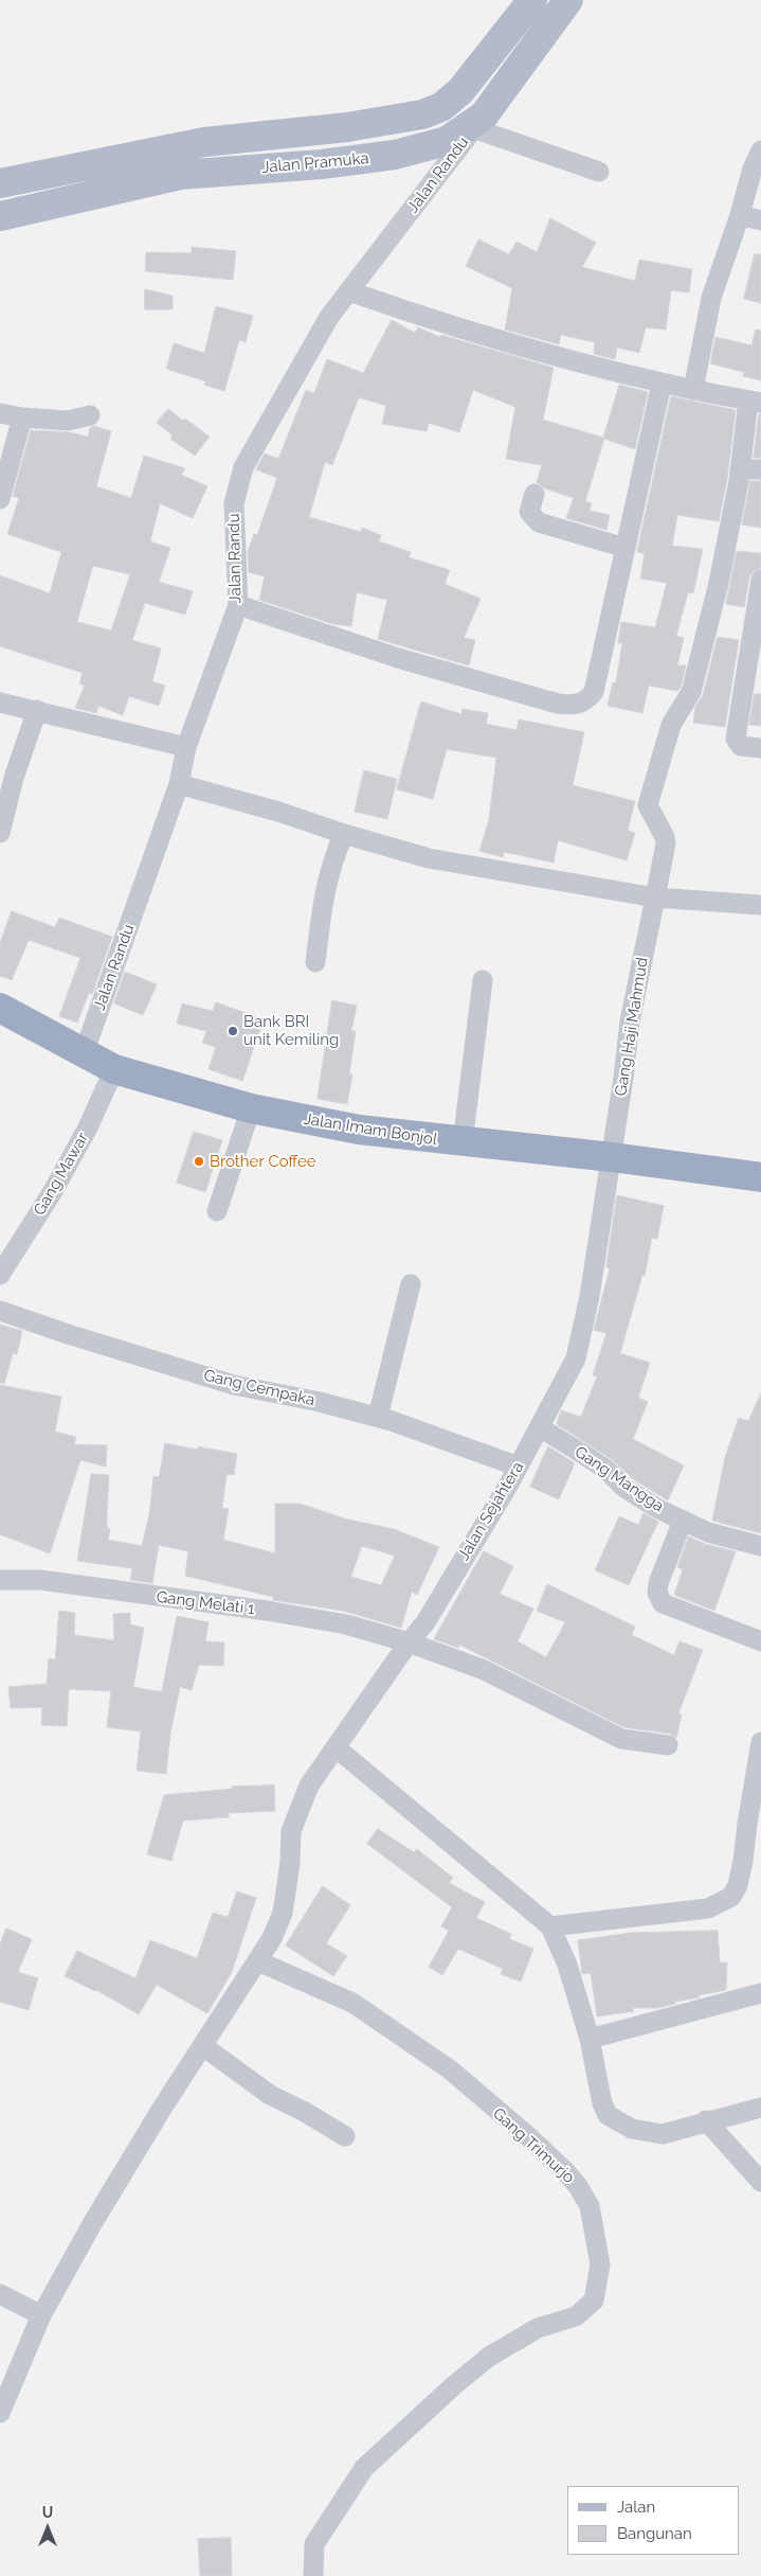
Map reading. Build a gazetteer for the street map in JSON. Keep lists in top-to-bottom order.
{
  "streets": {
    "highway": ["Jalan Imam Bonjol"],
    "main road": ["Jalan Pramuka"],
    "street": [
      "Jalan Randu",
      "Gang Haji Mahmud",
      "Gang Mawar",
      "Gang Cempaka",
      "Gang Mangga",
      "Jalan Sejahtera",
      "Gang Melati 1",
      "Gang Trimurjo"
    ]
  },
  "crossings": [
    ["Jalan Pramuka", "Jalan Randu"],
    ["Jalan Randu", "Jalan Imam Bonjol"],
    ["Gang Haji Mahmud", "Jalan Imam Bonjol"],
    ["Gang Haji Mahmud", "Jalan Sejahtera"],
    ["Jalan Imam Bonjol", "Gang Mawar"],
    ["Jalan Imam Bonjol", "Jalan Sejahtera"],
    ["Gang Cempaka", "Jalan Sejahtera"],
    ["Gang Mangga", "Jalan Sejahtera"],
    ["Jalan Sejahtera", "Gang Melati 1"],
    ["Jalan Sejahtera", "Gang Trimurjo"]
  ],
  "places": ["Bank BRI unit Kemiling", "Brother Coffee"],
  "legend": ["Jalan", "Bangunan"],
  "north": "top"
}
